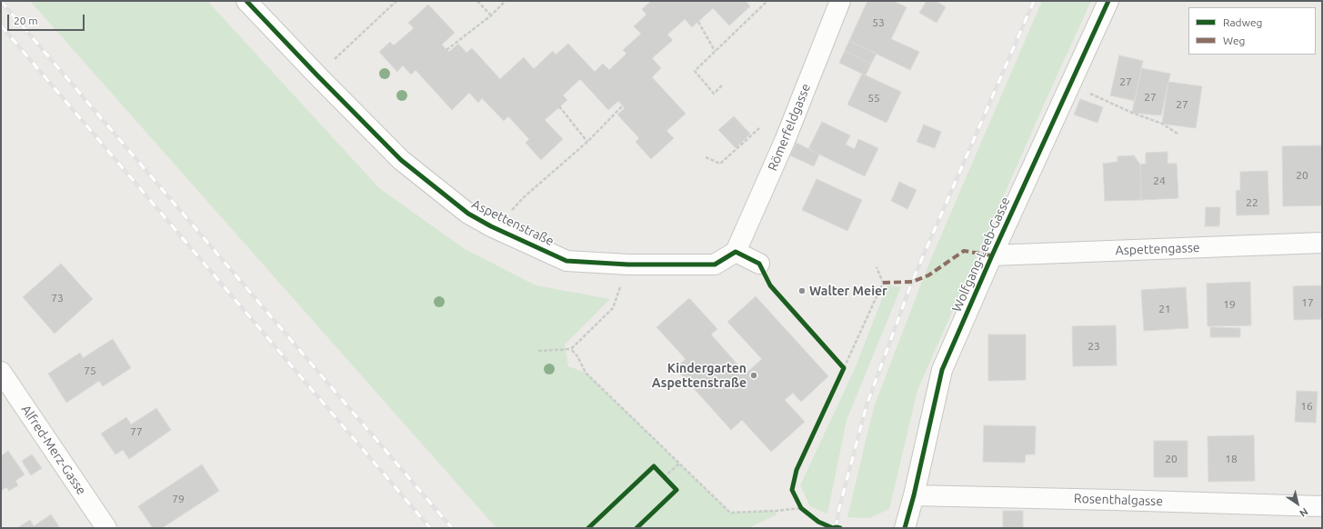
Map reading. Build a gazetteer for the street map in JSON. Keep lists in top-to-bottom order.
{
  "streets": {
    "street": [
      "Römerfeldgasse",
      "Aspettenstraße",
      "Aspettengasse",
      "Wolfgang-Leeb-Gasse",
      "Alfred-Merz-Gasse",
      "Rosenthalgasse"
    ]
  },
  "crossings": [
    ["Römerfeldgasse", "Aspettenstraße"],
    ["Aspettengasse", "Wolfgang-Leeb-Gasse"],
    ["Wolfgang-Leeb-Gasse", "Rosenthalgasse"]
  ],
  "places": ["Walter Meier", "Kindergarten Aspettenstraße"],
  "house_numbers": [
    "53",
    "27",
    "27",
    "55",
    "27",
    "20",
    "24",
    "22",
    "73",
    "17",
    "19",
    "21",
    "23",
    "75",
    "16",
    "77",
    "20",
    "18",
    "79"
  ],
  "legend": ["Radweg", "Weg"],
  "scale_bar": "20 m",
  "north": "bottom right"
}
